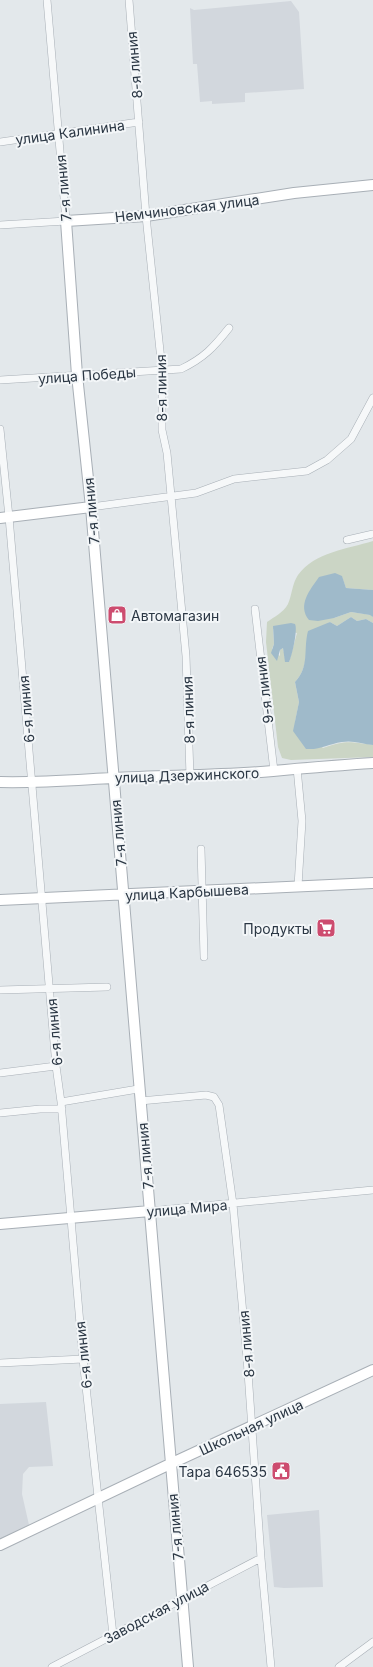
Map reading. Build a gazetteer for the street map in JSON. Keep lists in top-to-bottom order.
{
  "streets": {
    "main road": [
      "7-я линия",
      "Немчиновская улица",
      "улица Дзержинского",
      "улица Карбышева",
      "улица Мира",
      "Школьная улица"
    ],
    "street": [
      "8-я линия",
      "улица Калинина",
      "улица Победы",
      "9-я линия",
      "6-я линия",
      "Заводская улица"
    ]
  },
  "crossings": [
    ["8-я линия", "улица Калинина"],
    ["8-я линия", "7-я линия"],
    ["8-я линия", "Немчиновская улица"],
    ["8-я линия", "улица Победы"],
    ["8-я линия", "улица Дзержинского"],
    ["8-я линия", "улица Мира"],
    ["8-я линия", "Школьная улица"],
    ["8-я линия", "Заводская улица"],
    ["улица Калинина", "7-я линия"],
    ["7-я линия", "Немчиновская улица"],
    ["7-я линия", "улица Победы"],
    ["7-я линия", "улица Дзержинского"],
    ["7-я линия", "улица Карбышева"],
    ["7-я линия", "улица Мира"],
    ["7-я линия", "Школьная улица"],
    ["7-я линия", "Заводская улица"],
    ["9-я линия", "улица Дзержинского"],
    ["6-я линия", "улица Дзержинского"],
    ["6-я линия", "улица Карбышева"],
    ["6-я линия", "улица Мира"],
    ["6-я линия", "Школьная улица"],
    ["6-я линия", "Заводская улица"]
  ],
  "places": {
    "shop": ["Автомагазин"],
    "supermarket": ["Продукты"],
    "public building": ["Тара 646535"]
  }
}
